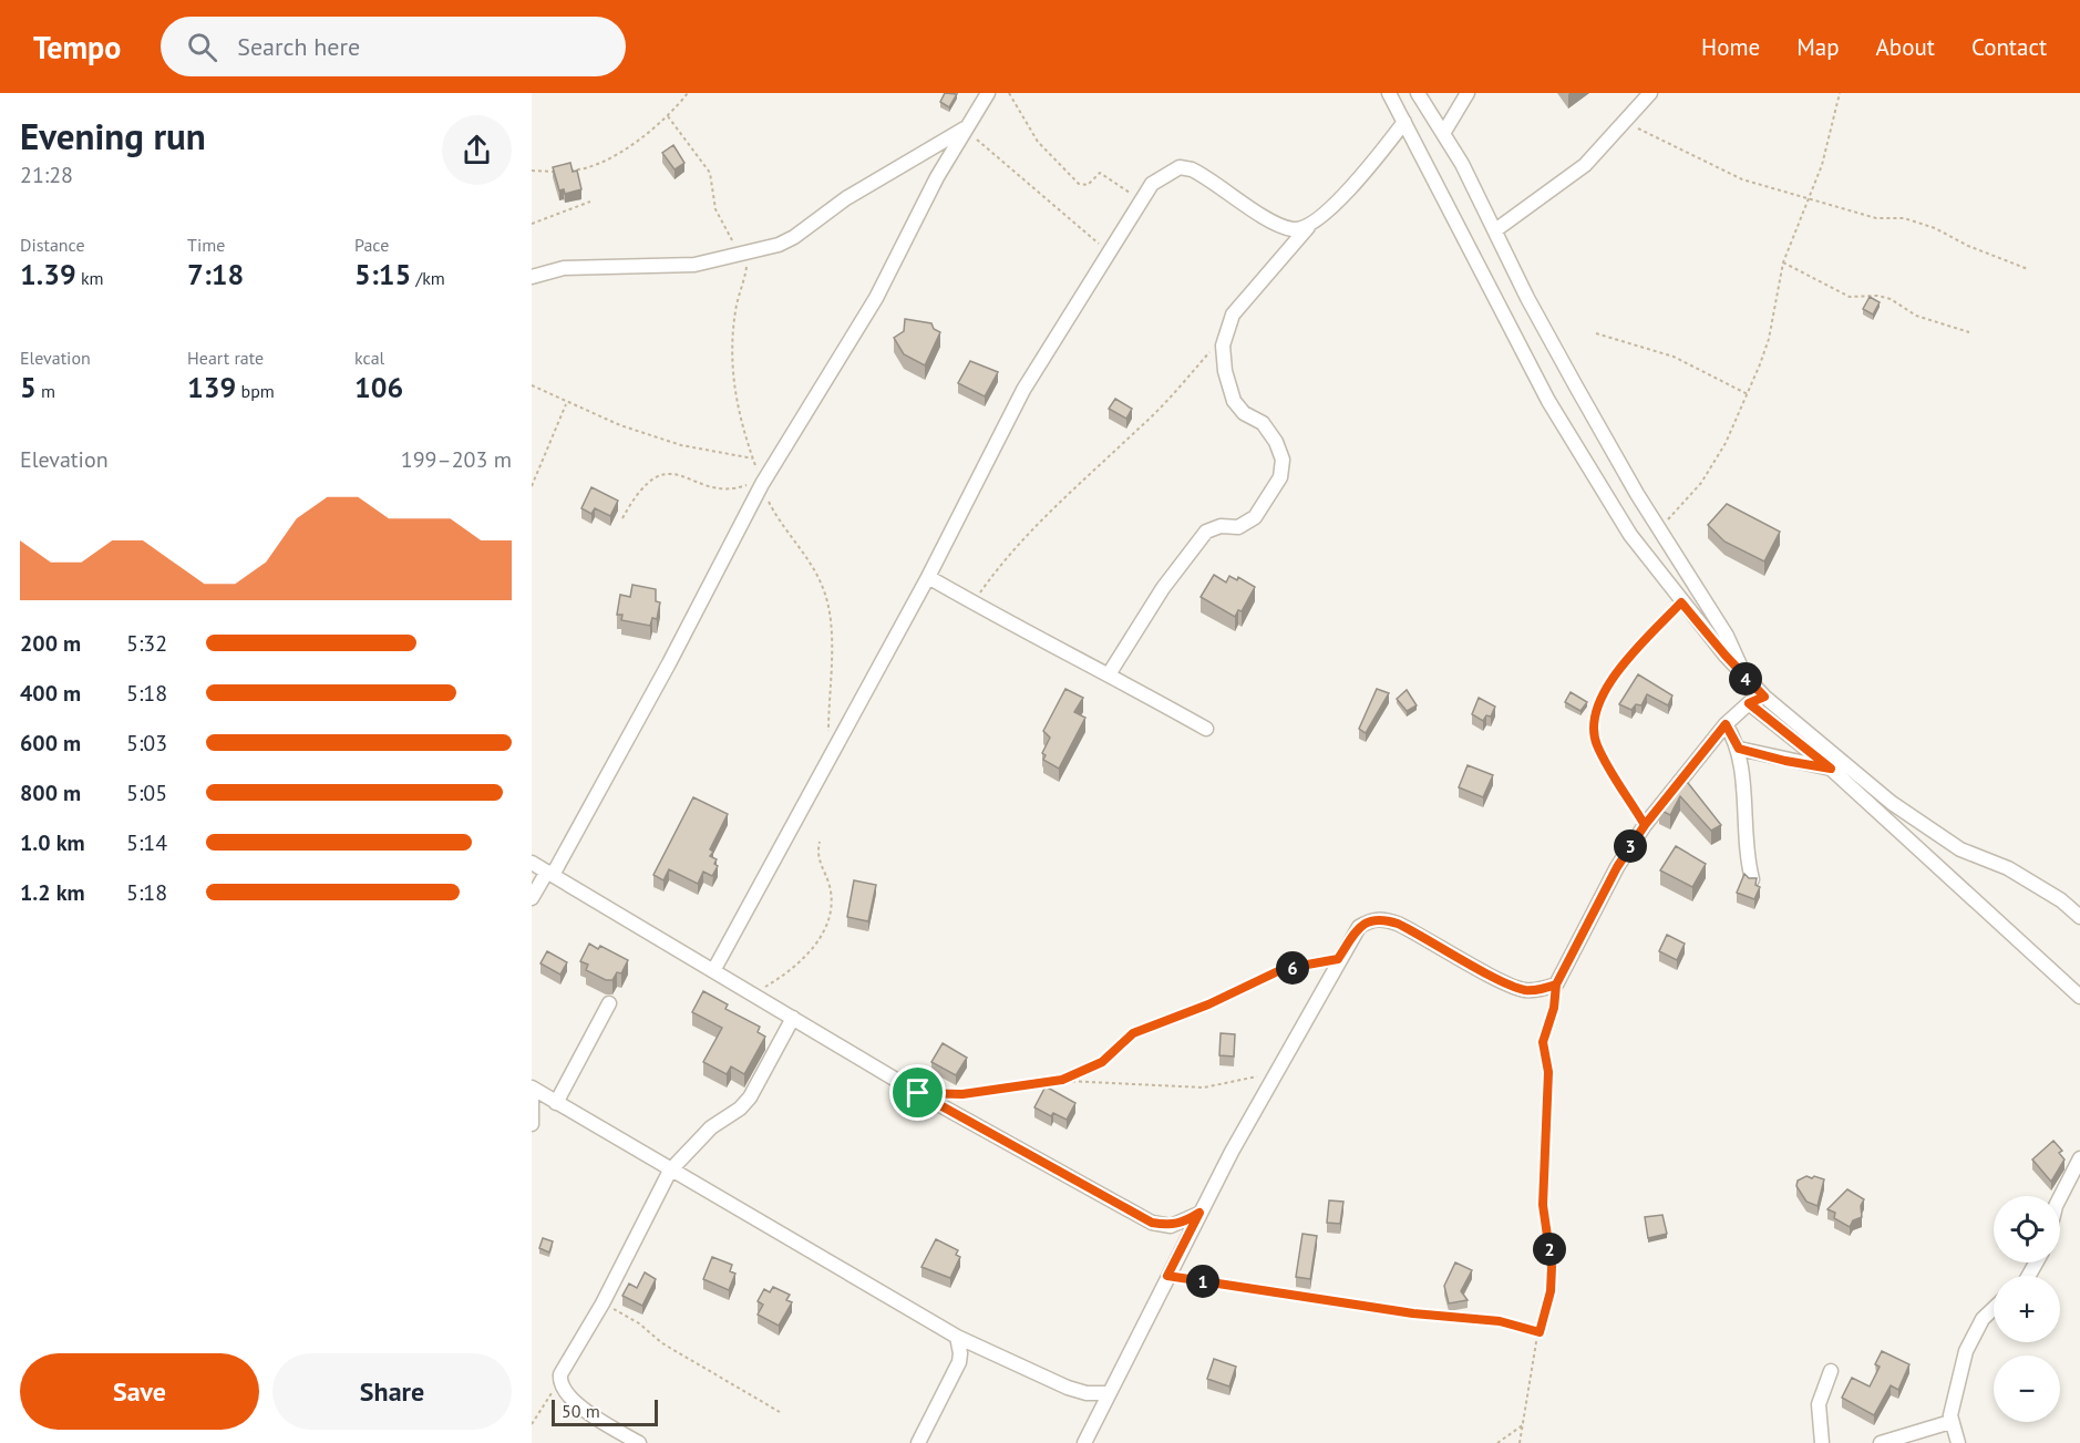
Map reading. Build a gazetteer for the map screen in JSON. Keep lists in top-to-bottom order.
{
  "scale_bar": "50 m",
  "page": {
    "header": "Tempo",
    "search": "Search here",
    "nav": [
      "Home",
      "Map",
      "About",
      "Contact"
    ],
    "heading": ["Evening run", "21:28"],
    "stats": [
      ["Distance", "1.39 km"],
      ["Time", "7:18"],
      ["Pace", "5:15 /km"],
      ["Elevation", "5 m"],
      ["Heart rate", "139 bpm"],
      ["kcal", "106"]
    ],
    "chart": ["Elevation", "199–203 m"],
    "list": [
      {
        "name": "200 m",
        "note": "5:32"
      },
      {
        "name": "400 m",
        "note": "5:18"
      },
      {
        "name": "600 m",
        "note": "5:03"
      },
      {
        "name": "800 m",
        "note": "5:05"
      },
      {
        "name": "1.0 km",
        "note": "5:14"
      },
      {
        "name": "1.2 km",
        "note": "5:18"
      }
    ],
    "pins": [
      "4",
      "3",
      "6",
      "2",
      "1"
    ],
    "map_buttons": ["+", "−"],
    "buttons": ["Save", "Share"],
    "scale": "50 m"
  }
}
